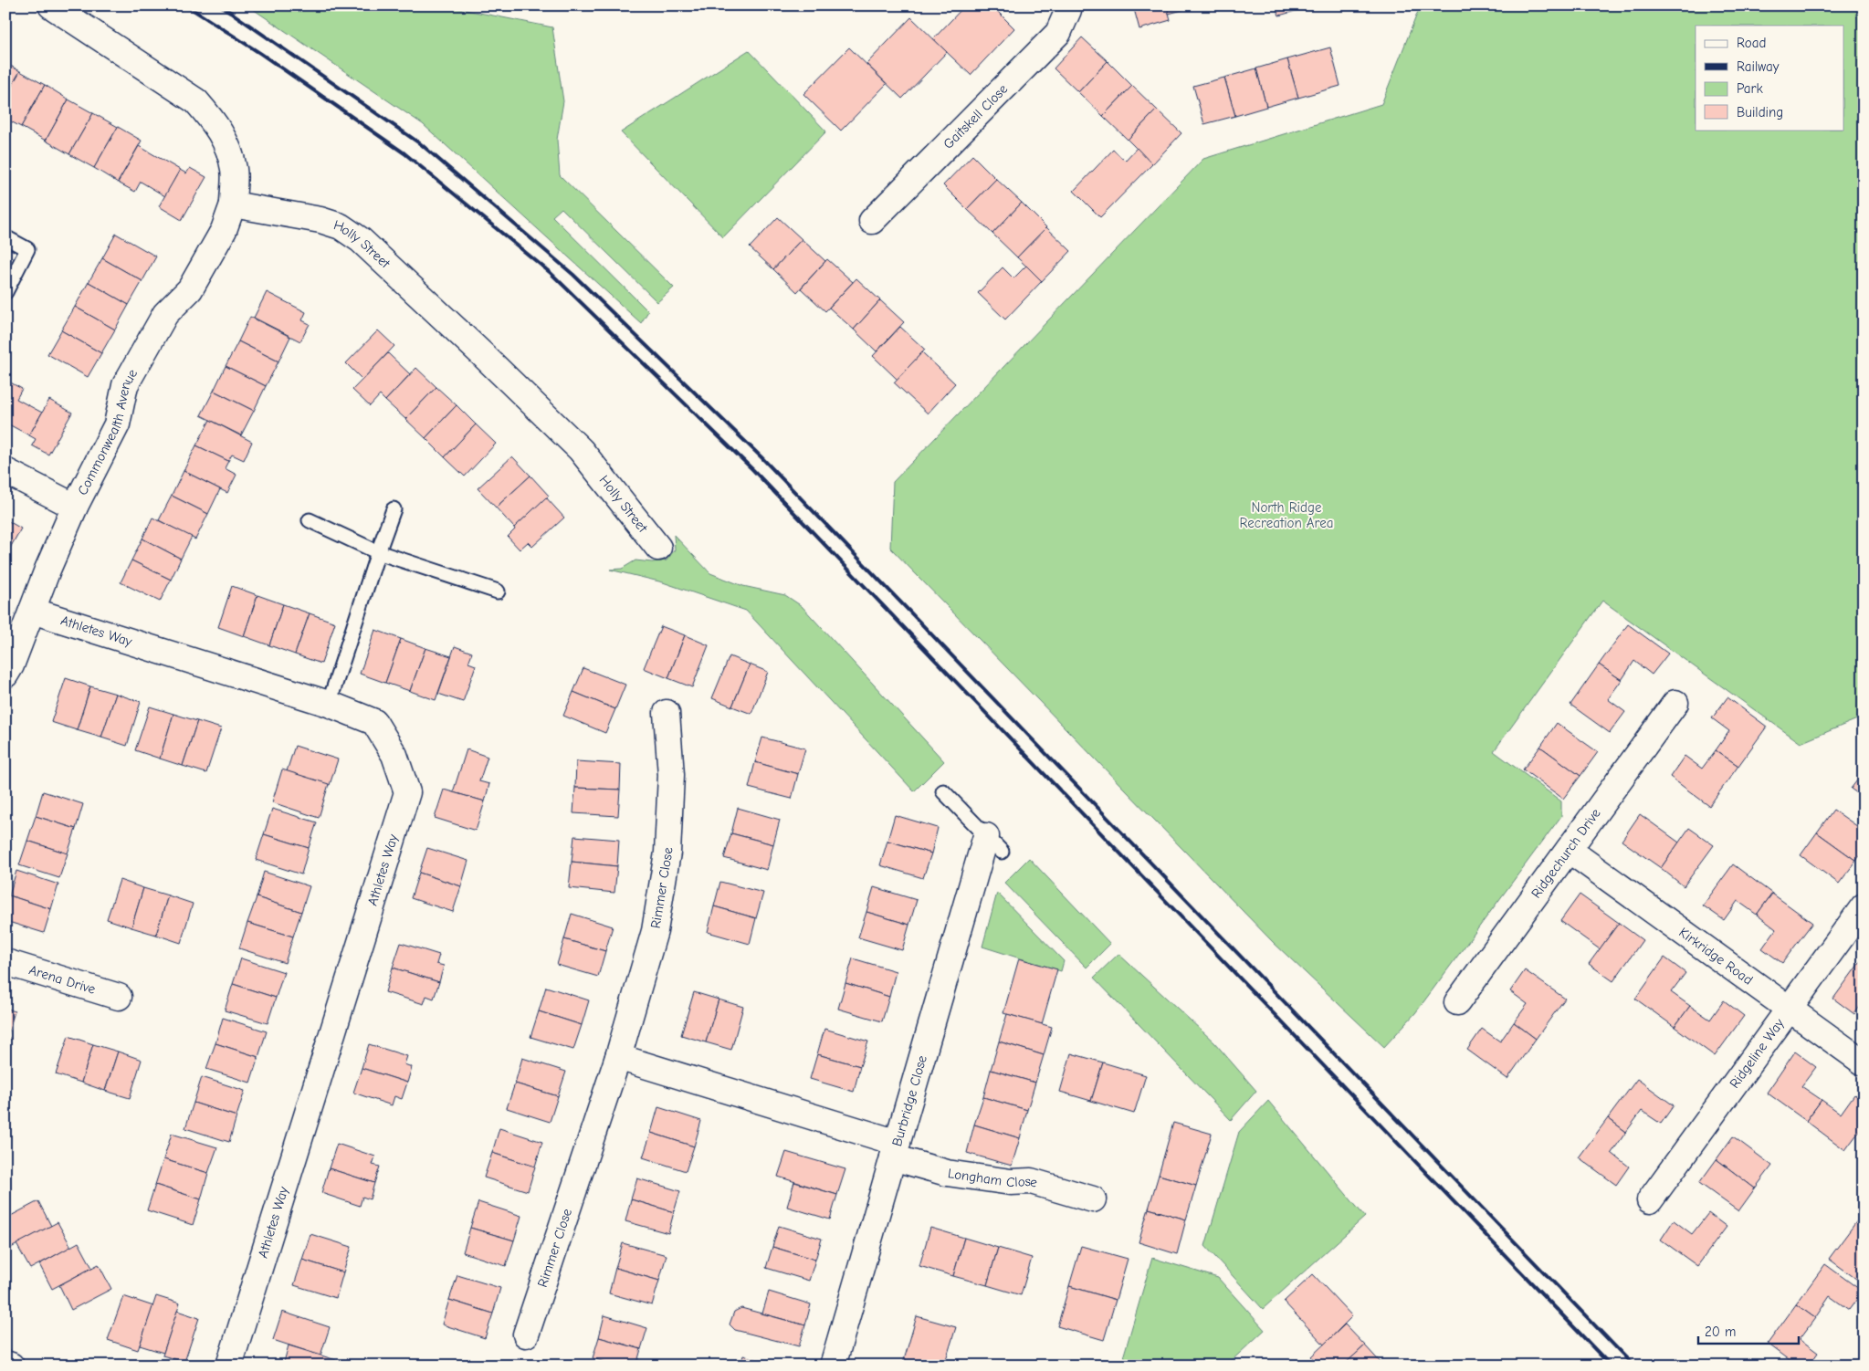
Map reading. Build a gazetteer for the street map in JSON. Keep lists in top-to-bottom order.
{
  "streets": {
    "street": [
      "Gaitskell Close",
      "Holly Street",
      "Commonwealth Avenue",
      "Athletes Way",
      "Ridgechurch Drive",
      "Rimmer Close",
      "Kirkridge Road",
      "Arena Drive",
      "Ridgeline Way",
      "Burbridge Close",
      "Longham Close"
    ]
  },
  "crossings": [
    ["Holly Street", "Commonwealth Avenue"],
    ["Commonwealth Avenue", "Athletes Way"],
    ["Ridgechurch Drive", "Kirkridge Road"],
    ["Kirkridge Road", "Ridgeline Way"],
    ["Burbridge Close", "Longham Close"]
  ],
  "parks": ["North Ridge Recreation Area"],
  "legend": [
    "Road",
    "Railway",
    "Park",
    "Building"
  ],
  "scale_bar": "20 m"
}
